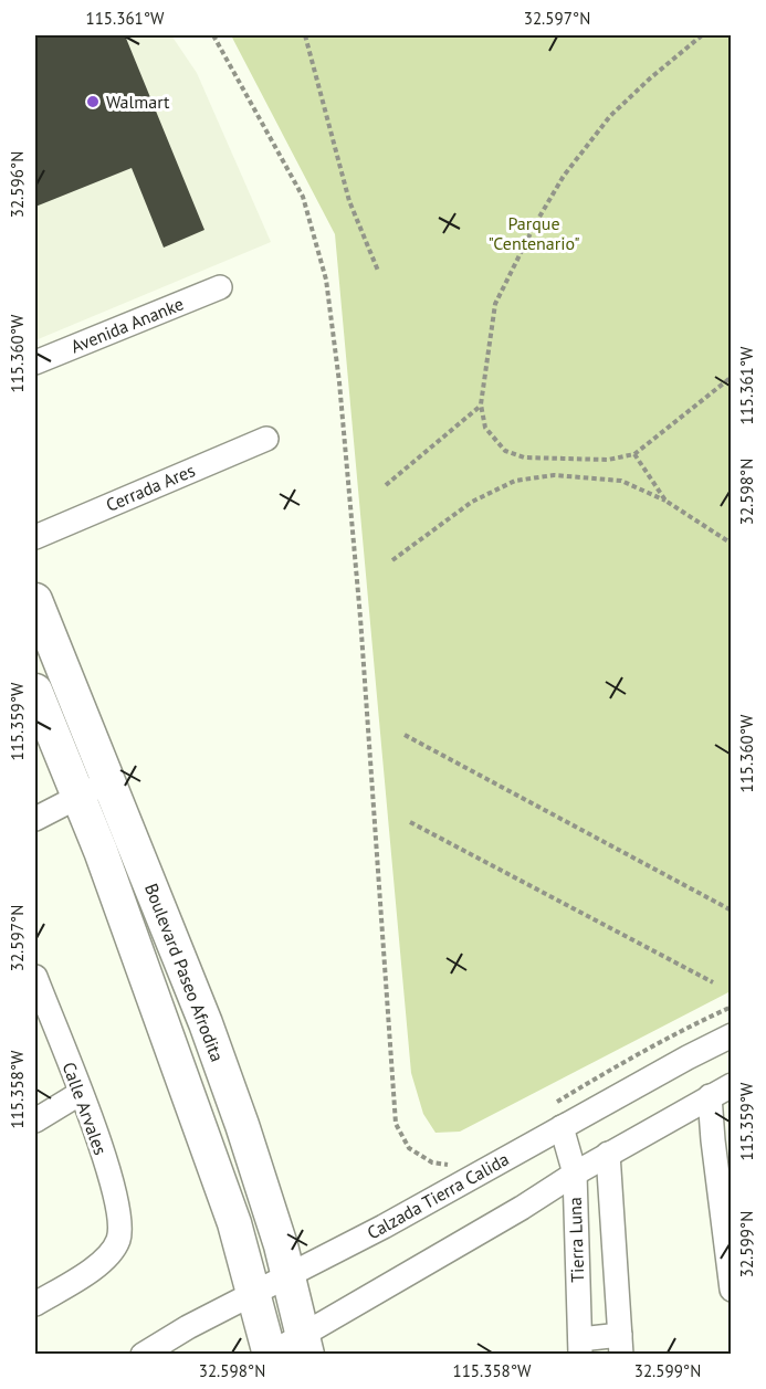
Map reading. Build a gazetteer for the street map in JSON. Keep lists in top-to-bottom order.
{
  "streets": {
    "street": [
      "Avenida Ananke",
      "Cerrada Ares",
      "Boulevard Paseo Afrodita",
      "Calle Arvales",
      "Calzada Tierra Calida",
      "Tierra Luna"
    ]
  },
  "crossings": [
    ["Boulevard Paseo Afrodita", "Calzada Tierra Calida"],
    ["Calzada Tierra Calida", "Tierra Luna"]
  ],
  "parks": ["Parque \"Centenario\""],
  "places": ["Walmart"],
  "coordinates": [
    "115.361°W",
    "32.597°N",
    "32.596°N",
    "115.360°W",
    "32.598°N",
    "115.359°W",
    "115.358°W",
    "32.599°N"
  ]
}
